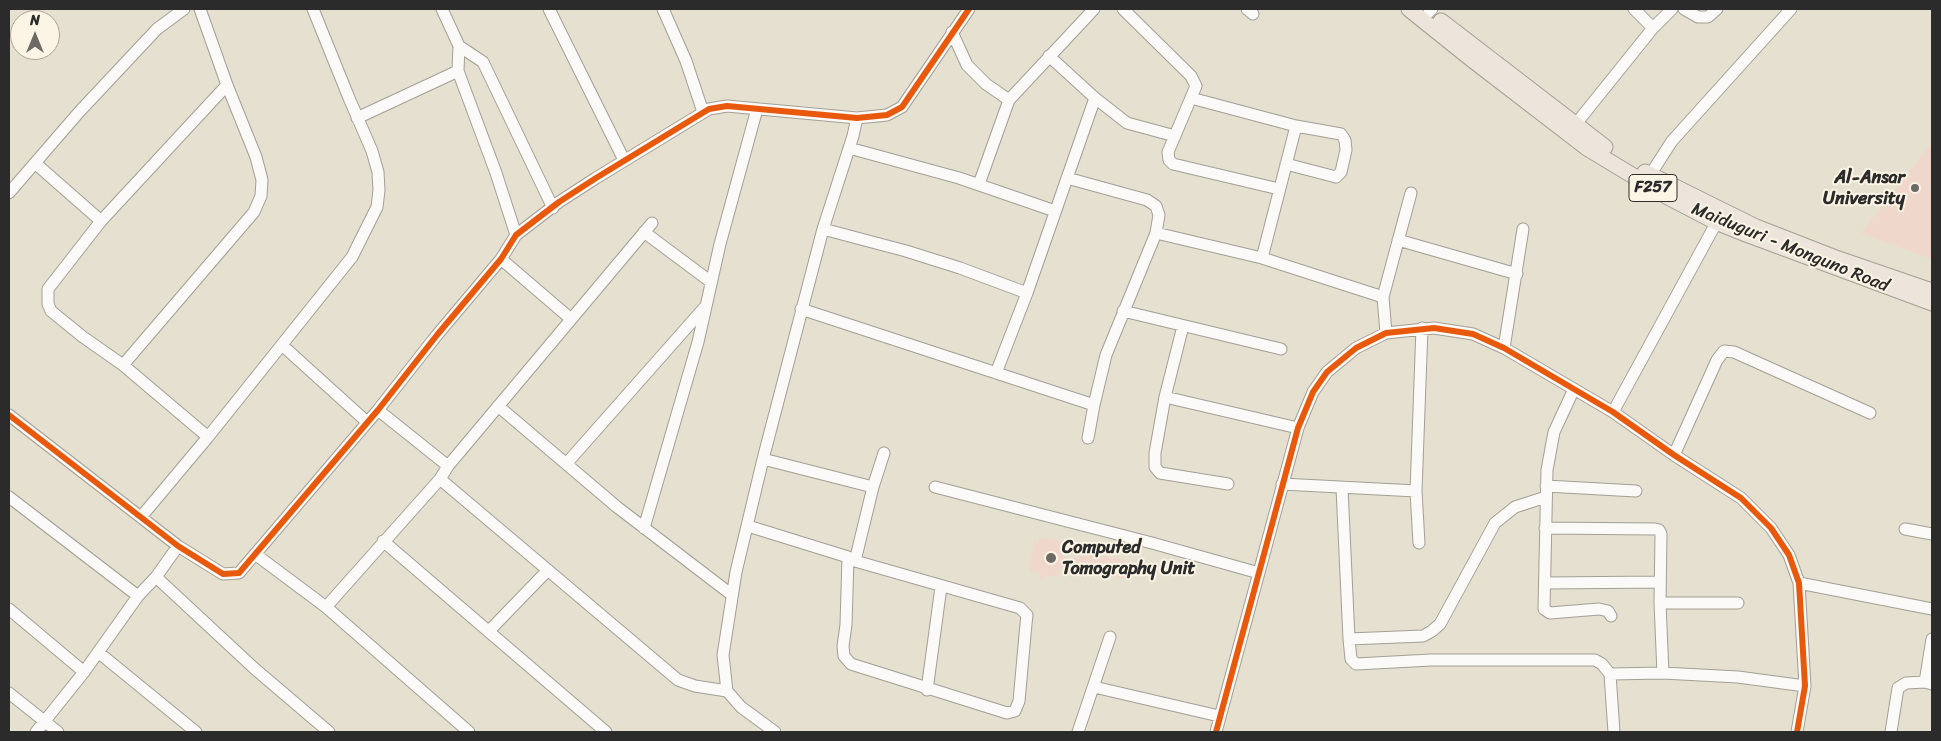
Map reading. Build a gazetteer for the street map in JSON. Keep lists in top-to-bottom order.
{
  "streets": {
    "main road": ["F257", "Maiduguri - Monguno Road"]
  },
  "places": ["Al-Ansar University", "Computed Tomography Unit"],
  "north": "top"
}
